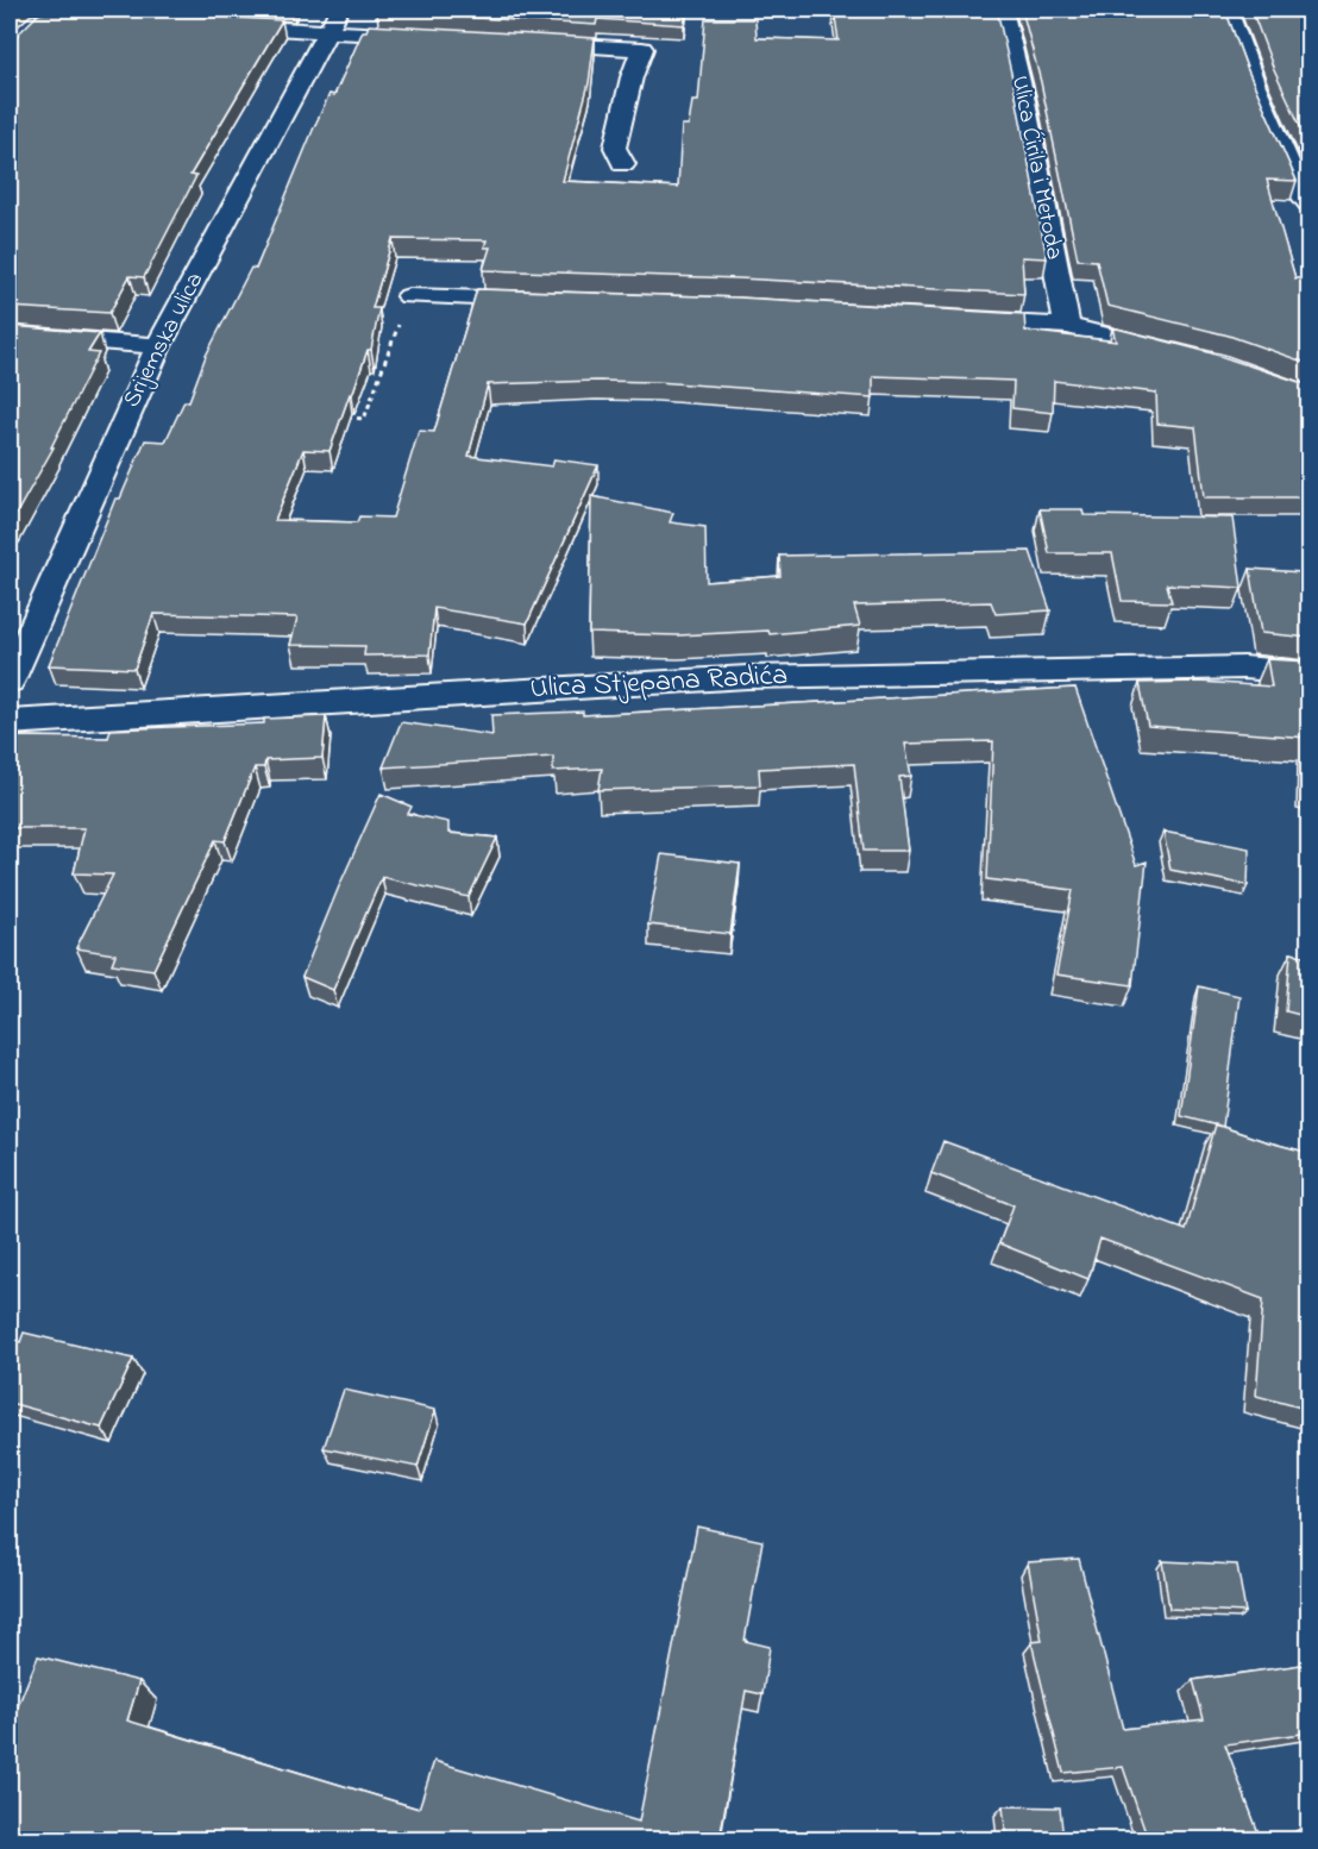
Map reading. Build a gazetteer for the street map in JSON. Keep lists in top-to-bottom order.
{
  "streets": {
    "street": ["Ulica Ćirila i Metoda", "Srijemska ulica", "Ulica Stjepana Radića"]
  }
}
